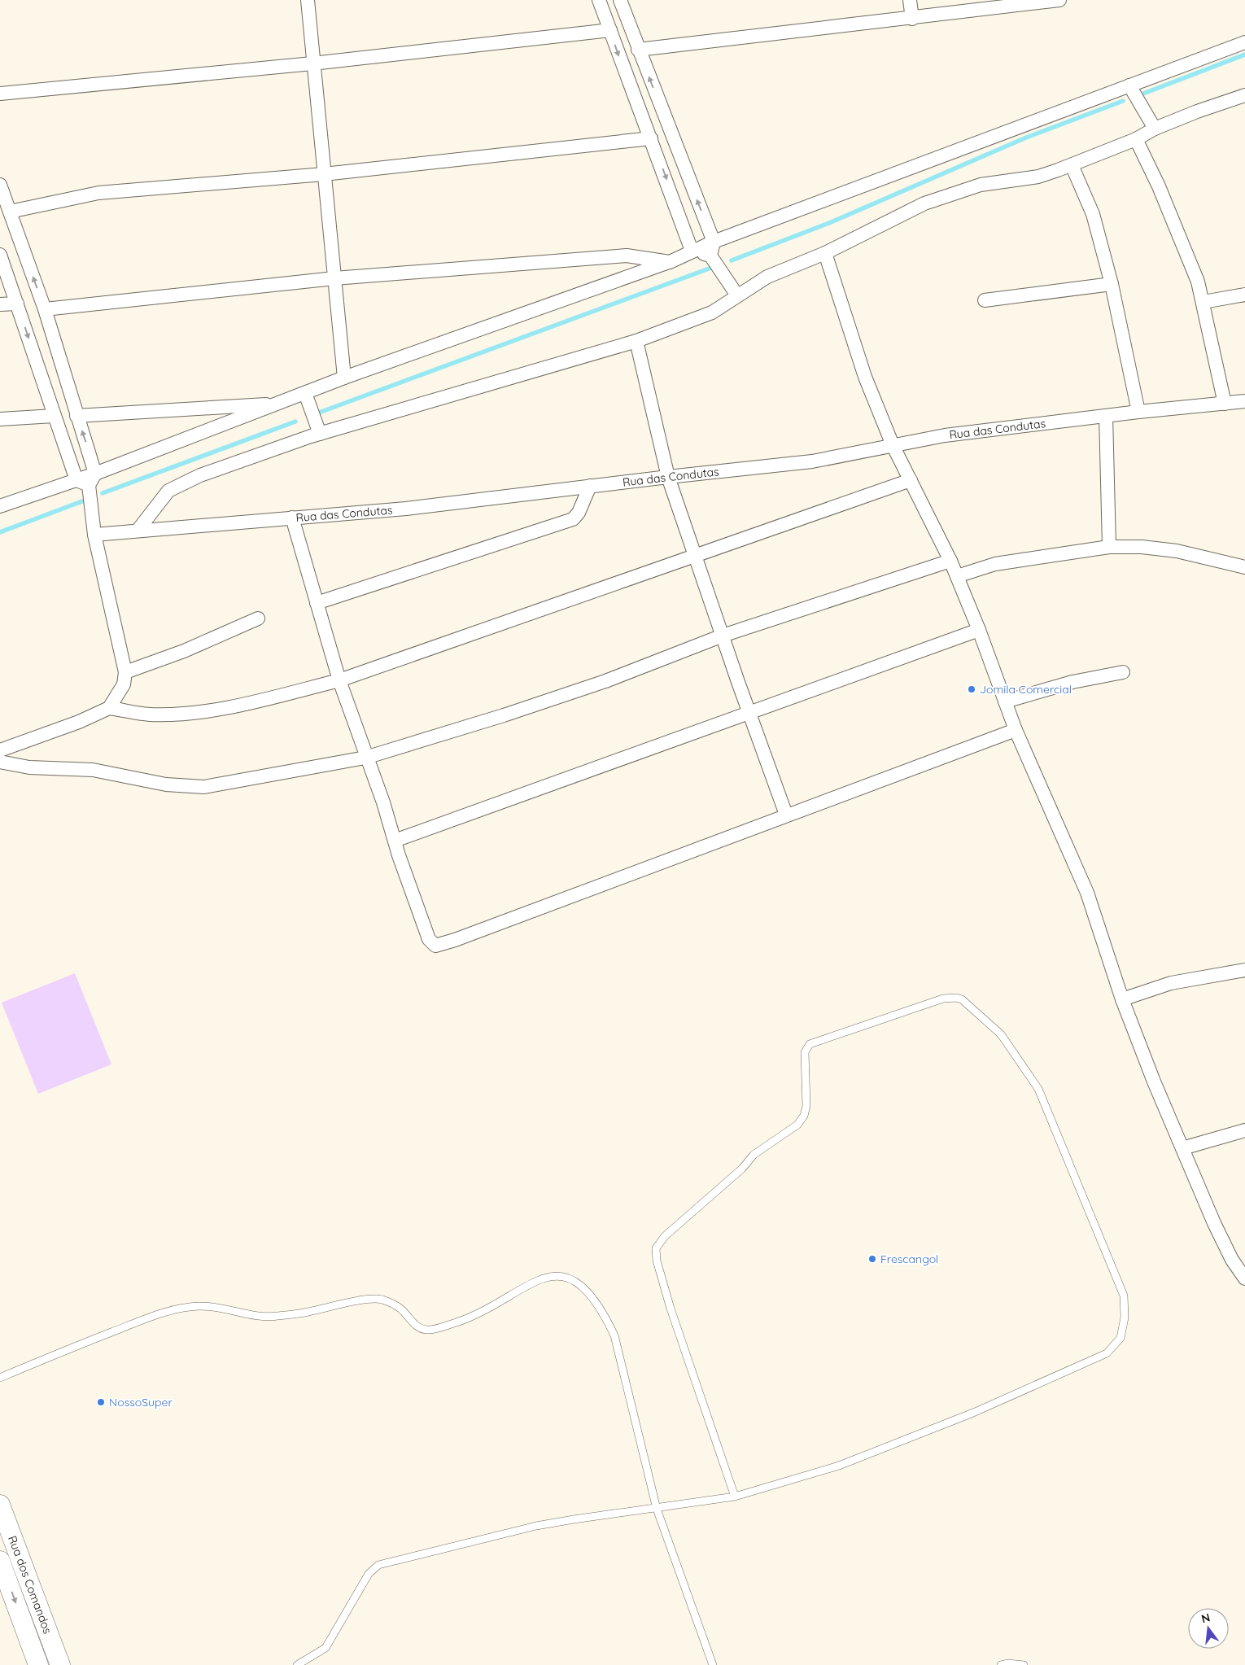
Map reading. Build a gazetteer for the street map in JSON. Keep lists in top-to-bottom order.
{
  "streets": {
    "main road": ["Rua dos Comandos"],
    "street": ["Rua das Condutas"]
  },
  "places": ["Jomila Comercial", "Frescangol", "NossoSuper"],
  "north": "top"
}
